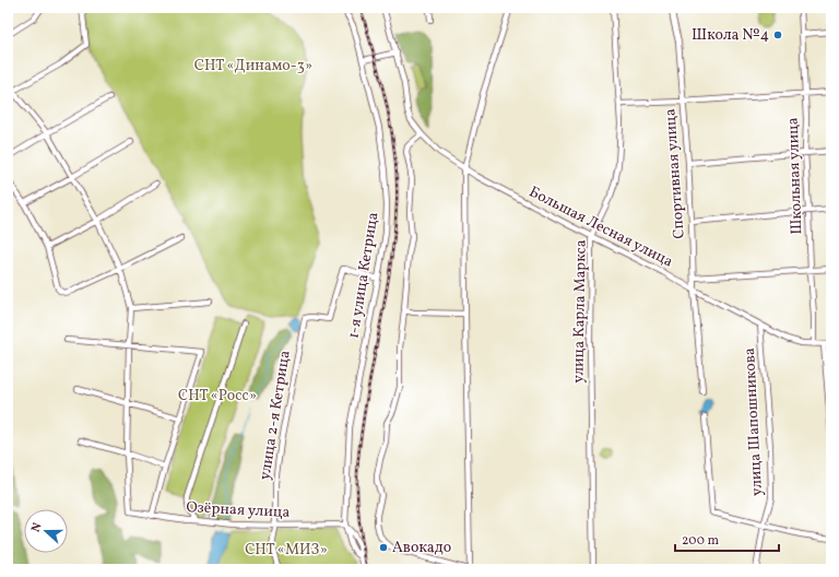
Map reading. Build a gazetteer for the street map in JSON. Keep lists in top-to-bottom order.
{
  "streets": {
    "street": [
      "Спортивная улица",
      "Школьная улица",
      "Большая Лесная улица",
      "1-я улица Кетрица",
      "улица Карла Маркса",
      "улица 2-я Кетрица",
      "улица Шапошникова",
      "Озёрная улица"
    ]
  },
  "crossings": [
    ["Спортивная улица", "Большая Лесная улица"],
    ["Школьная улица", "Большая Лесная улица"],
    ["Большая Лесная улица", "улица Карла Маркса"],
    ["Большая Лесная улица", "улица Шапошникова"],
    ["1-я улица Кетрица", "улица 2-я Кетрица"],
    ["1-я улица Кетрица", "Озёрная улица"],
    ["улица 2-я Кетрица", "Озёрная улица"]
  ],
  "parks": ["СНТ «Динамо-3»", "СНТ «Росс»", "СНТ «МИЗ»"],
  "places": ["Школа №4", "Авокадо"],
  "scale_bar": "200 m",
  "north": "left"
}
